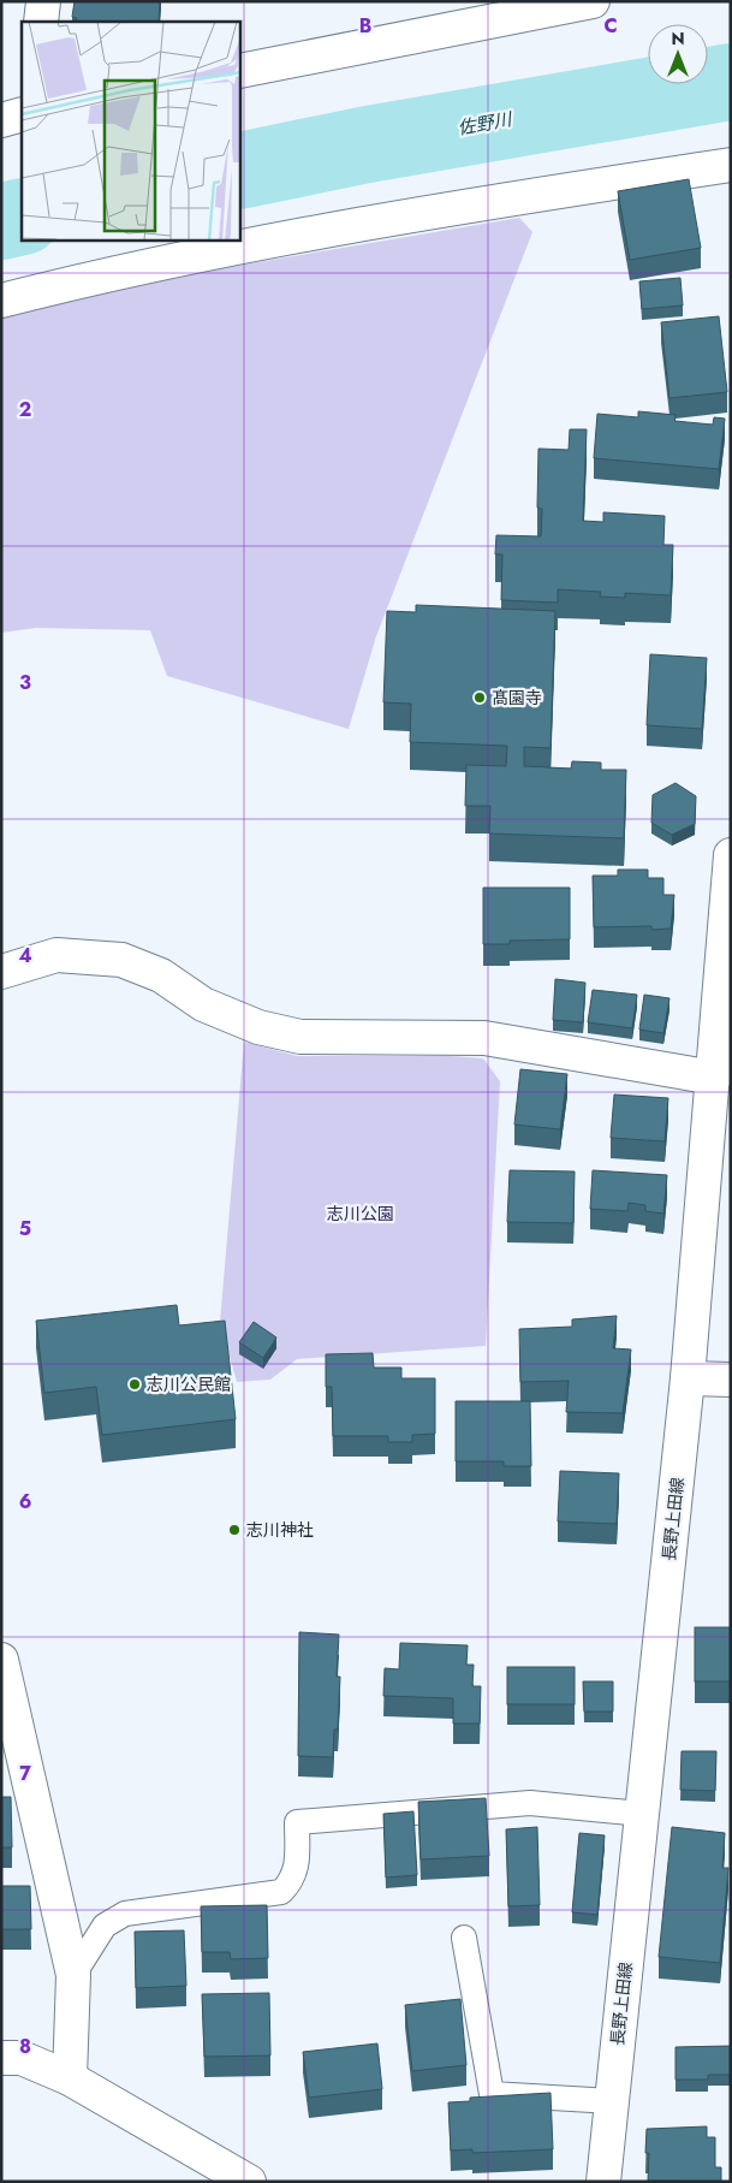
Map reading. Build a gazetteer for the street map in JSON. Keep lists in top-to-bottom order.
{
  "streets": {
    "street": ["長野上田線"]
  },
  "water": ["佐野川"],
  "parks": ["志川公園"],
  "places": ["髙園寺", "志川公民館", "志川神社"],
  "north": "top",
  "grid": {
    "columns": ["B", "C"],
    "rows": [
      "2",
      "3",
      "4",
      "5",
      "6",
      "7",
      "8"
    ]
  }
}
